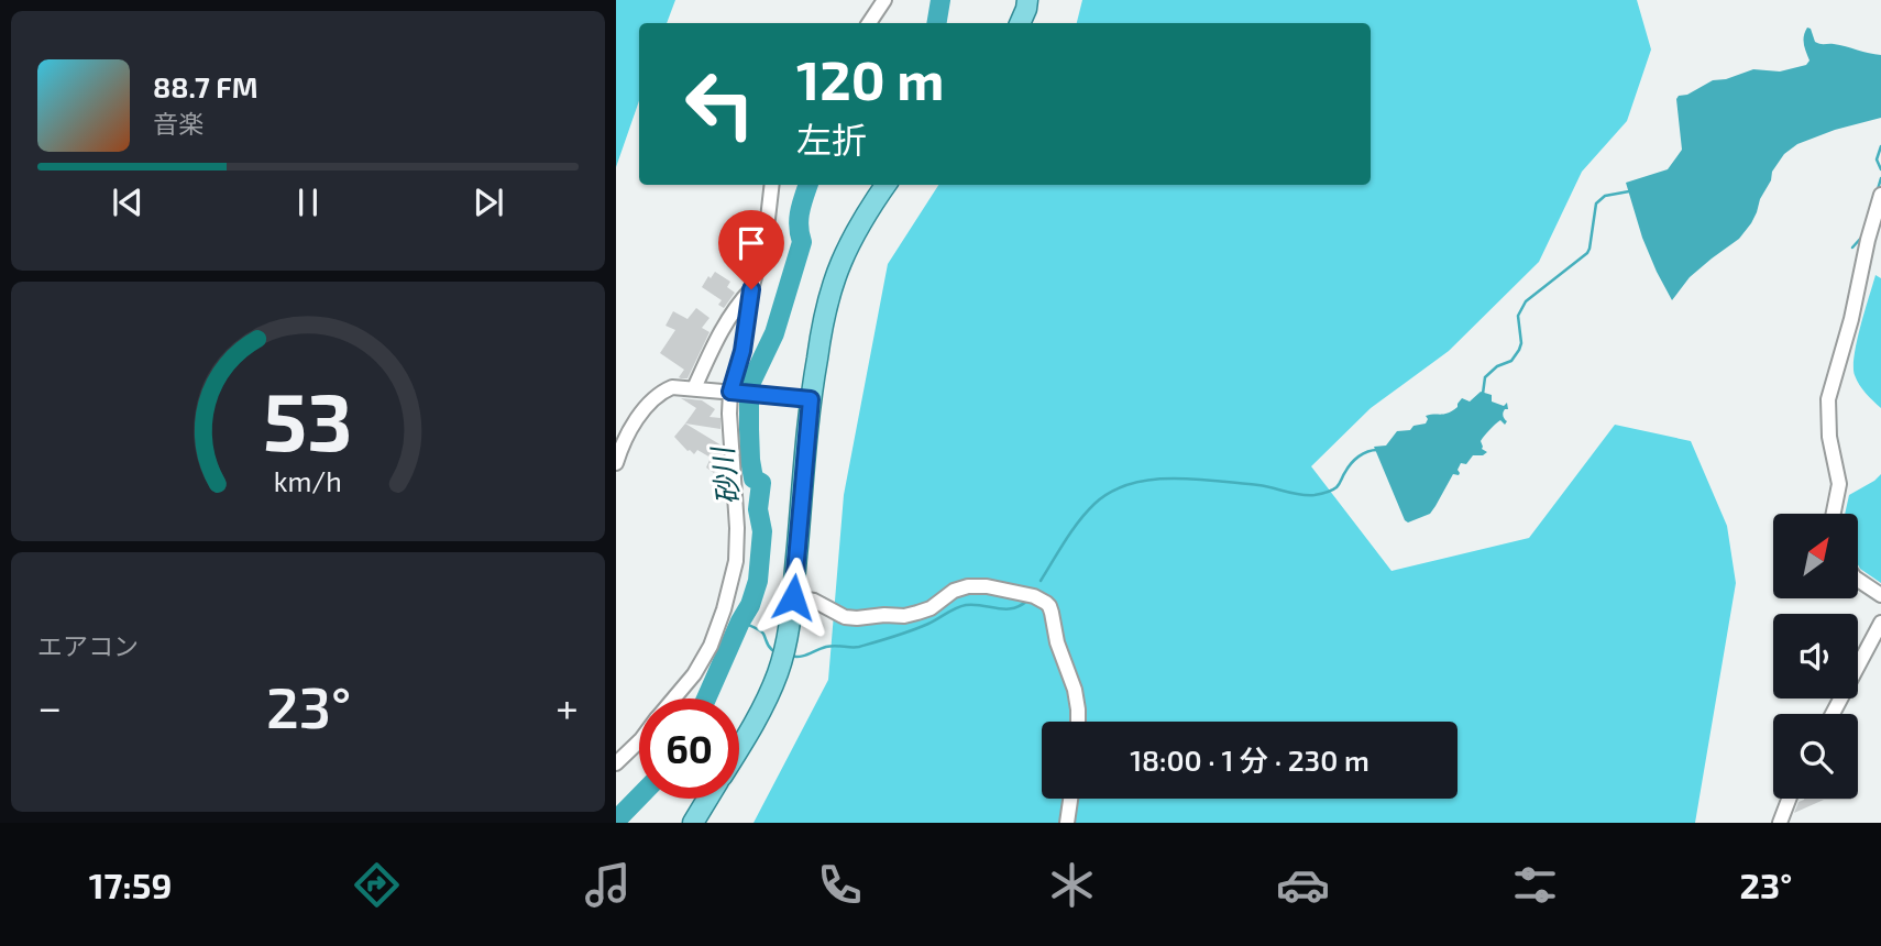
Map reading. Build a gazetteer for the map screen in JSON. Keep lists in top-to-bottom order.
{
  "water": ["砂川"],
  "north": "top right",
  "page": {
    "turn": ["120 m", "左折"],
    "song": ["88.7 FM", "音楽"],
    "tile": "エアコン",
    "heat": ["−", "23°", "+"],
    "limit": "60",
    "trip": "18:00 · 1 分 · 230 m",
    "tabs": ["17:59", "23°"],
    "gauge": ["53", "km/h"]
  }
}
